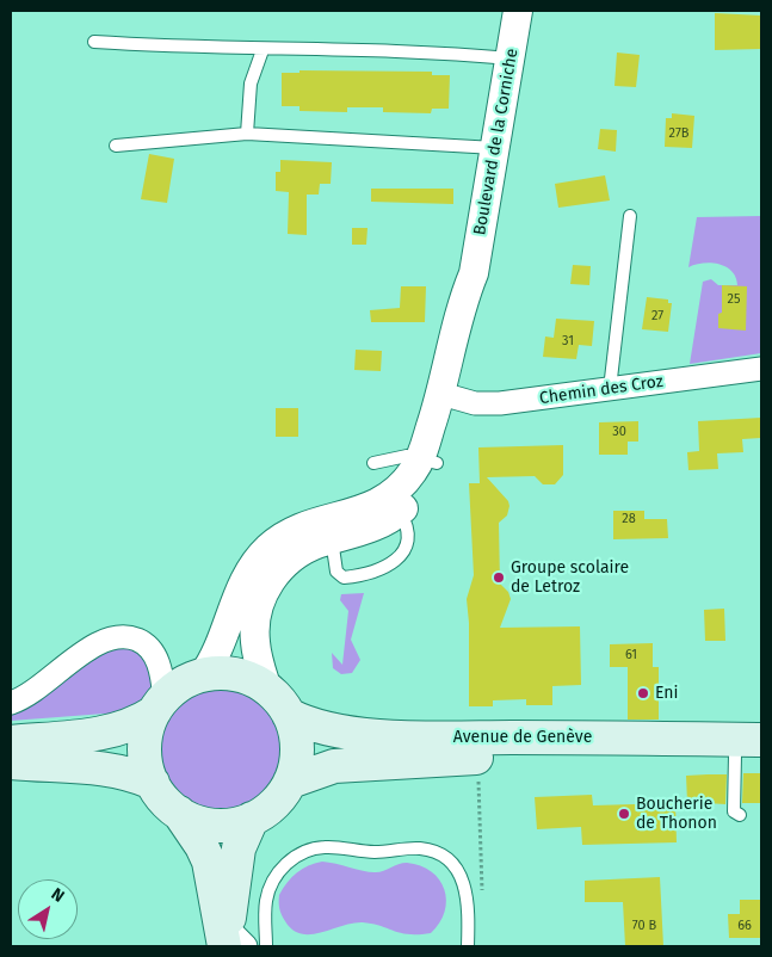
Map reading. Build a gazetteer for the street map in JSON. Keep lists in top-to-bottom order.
{
  "streets": {
    "main road": ["Avenue de Genève"],
    "street": ["Boulevard de la Corniche", "Chemin des Croz"]
  },
  "crossings": [
    ["Boulevard de la Corniche", "Chemin des Croz"],
    ["Boulevard de la Corniche", "Avenue de Genève"]
  ],
  "places": ["Groupe scolaire de Letroz", "Eni", "Boucherie de Thonon"],
  "house_numbers": [
    "27B",
    "25",
    "27",
    "31",
    "30",
    "28",
    "61",
    "70 B",
    "66"
  ],
  "north": "top right"
}
